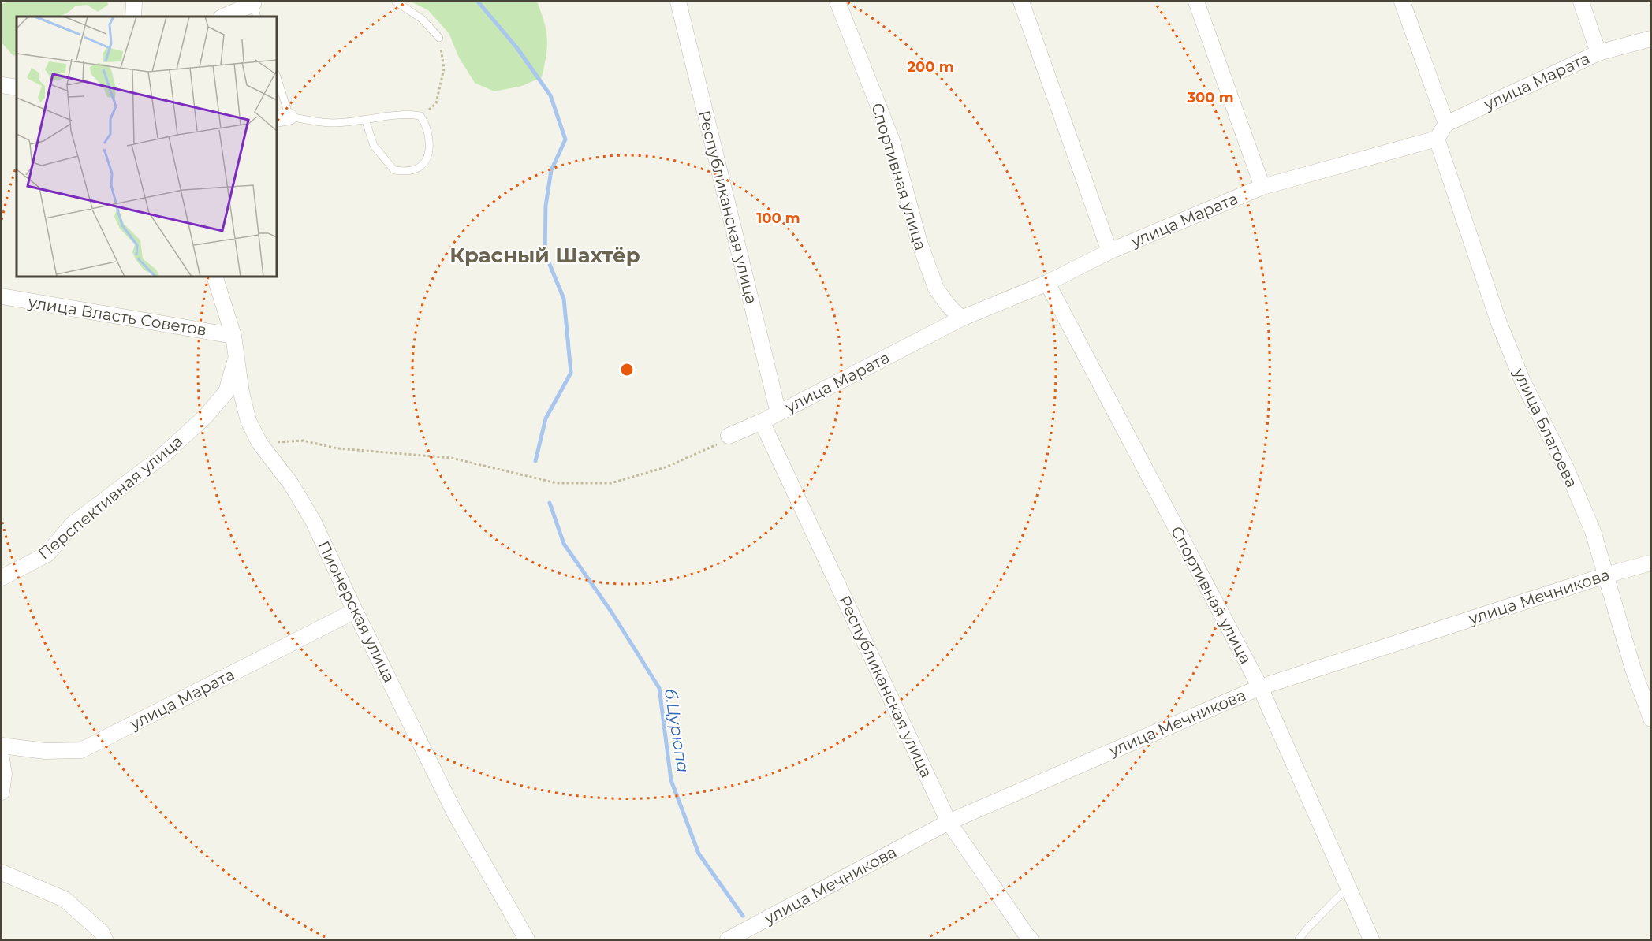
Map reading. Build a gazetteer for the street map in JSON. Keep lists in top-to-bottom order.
{
  "streets": {
    "street": [
      "улица Марата",
      "Спортивная улица",
      "Республиканская улица",
      "улица Власть Советов",
      "улица Благоева",
      "Перспективная улица",
      "улица Мечникова",
      "Пионерская улица"
    ]
  },
  "crossings": [
    ["улица Марата", "Спортивная улица"],
    ["улица Марата", "Республиканская улица"],
    ["улица Марата", "улица Благоева"],
    ["улица Марата", "Пионерская улица"],
    ["Спортивная улица", "улица Мечникова"],
    ["Республиканская улица", "улица Мечникова"],
    ["улица Власть Советов", "Пионерская улица"],
    ["улица Благоева", "улица Мечникова"],
    ["Перспективная улица", "Пионерская улица"]
  ],
  "districts": ["Красный Шахтёр"],
  "water": ["б.Цурюпа"],
  "rings": ["200 m", "300 m", "100 m"]
}
